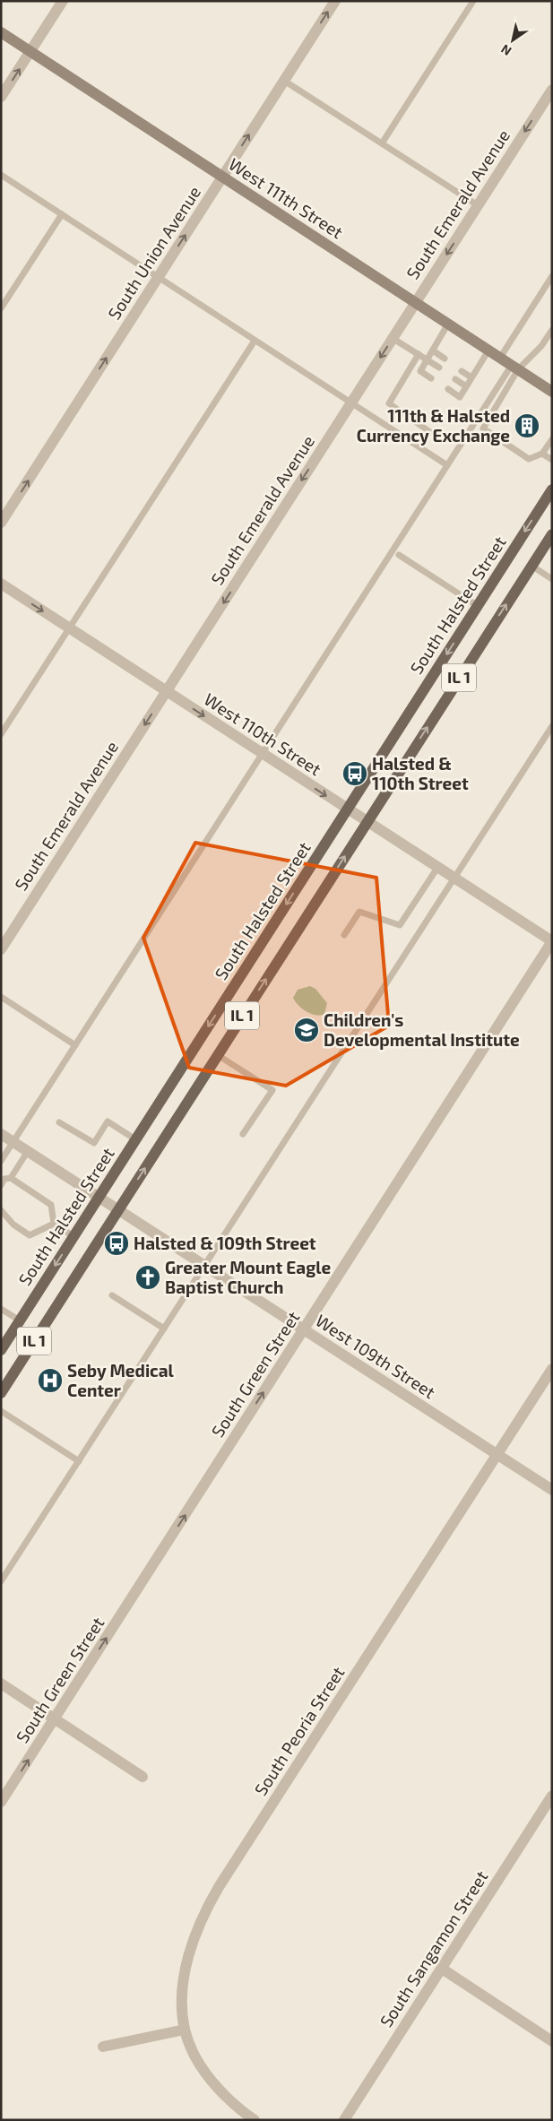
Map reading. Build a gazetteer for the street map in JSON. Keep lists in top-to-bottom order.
{
  "streets": {
    "main road": ["West 111th Street", "South Halsted Street", "IL 1"],
    "street": [
      "South Emerald Avenue",
      "South Union Avenue",
      "West 110th Street",
      "West 109th Street",
      "South Green Street",
      "South Peoria Street",
      "South Sangamon Street"
    ]
  },
  "crossings": [
    ["West 111th Street", "South Emerald Avenue"],
    ["West 111th Street", "South Union Avenue"],
    ["South Emerald Avenue", "West 110th Street"],
    ["South Halsted Street", "West 110th Street"],
    ["South Halsted Street", "West 109th Street"],
    ["IL 1", "West 110th Street"],
    ["IL 1", "West 109th Street"],
    ["West 110th Street", "South Green Street"],
    ["West 109th Street", "South Green Street"],
    ["West 109th Street", "South Peoria Street"]
  ],
  "one_way": [
    "South Emerald Avenue",
    "South Union Avenue",
    "West 110th Street",
    "South Green Street"
  ],
  "places": {
    "building": ["111th & Halsted Currency Exchange"],
    "bus stop": ["Halsted & 110th Street", "Halsted & 109th Street"],
    "school or university": ["Children's Developmental Institute"],
    "church": ["Greater Mount Eagle Baptist Church"],
    "hospital": ["Seby Medical Center"]
  },
  "north": "bottom left"
}
